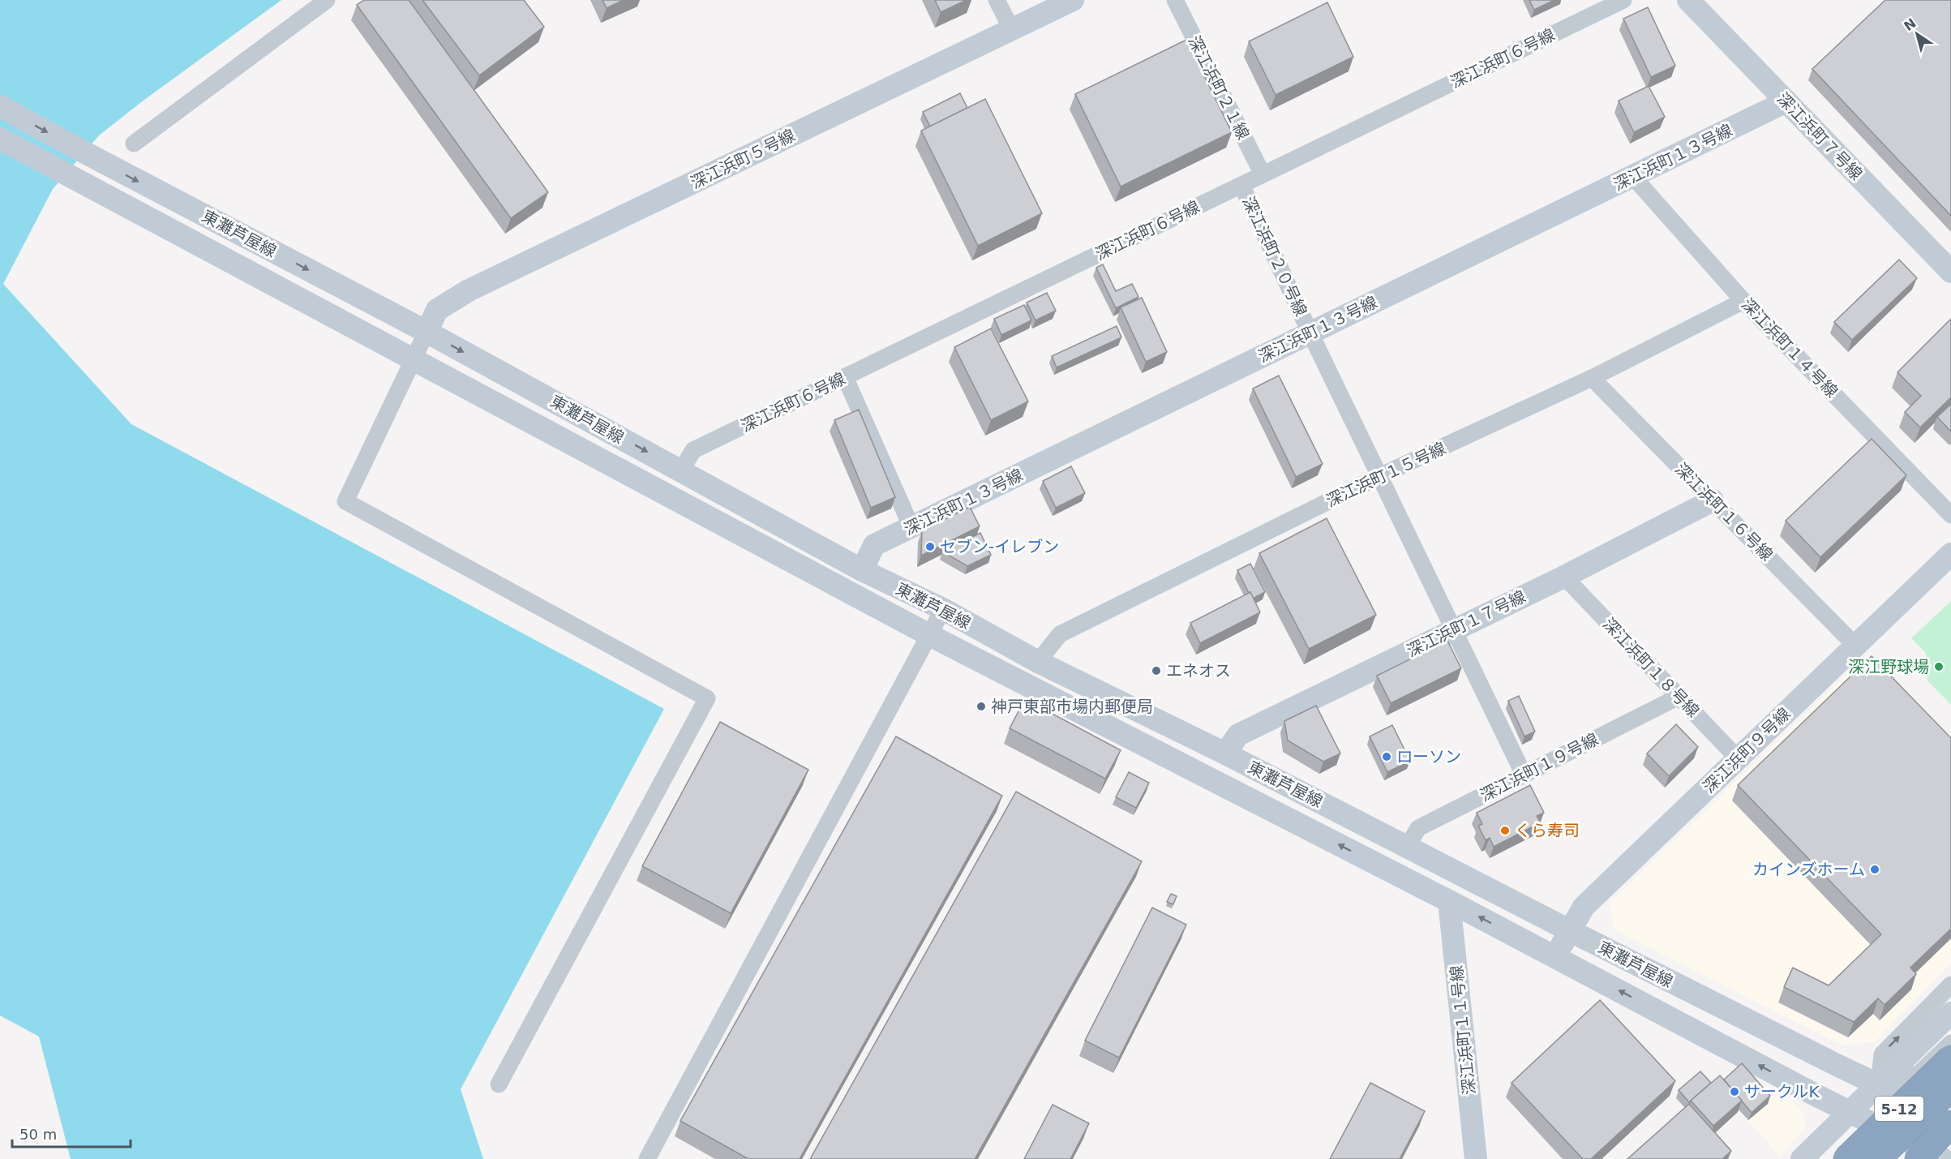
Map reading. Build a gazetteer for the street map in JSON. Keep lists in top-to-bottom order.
{
  "streets": {
    "highway": ["5-12"],
    "main road": [
      "深江浜町７号線",
      "深江浜町１３号線",
      "深江浜町５号線",
      "東灘芦屋線",
      "深江浜町１７号線",
      "深江浜町９号線",
      "深江浜町１１号線"
    ],
    "street": [
      "深江浜町６号線",
      "深江浜町２１線",
      "深江浜町２０号線",
      "深江浜町１４号線",
      "深江浜町１５号線",
      "深江浜町１６号線",
      "深江浜町１８号線",
      "深江浜町１９号線"
    ]
  },
  "crossings": [
    ["深江浜町６号線", "深江浜町２１線"],
    ["深江浜町６号線", "東灘芦屋線"],
    ["深江浜町６号線", "深江浜町２０号線"],
    ["深江浜町７号線", "深江浜町１３号線"],
    ["深江浜町１３号線", "東灘芦屋線"],
    ["深江浜町１３号線", "深江浜町２０号線"],
    ["深江浜町１３号線", "深江浜町１４号線"],
    ["深江浜町５号線", "東灘芦屋線"],
    ["東灘芦屋線", "深江浜町１５号線"],
    ["東灘芦屋線", "深江浜町１７号線"],
    ["東灘芦屋線", "深江浜町９号線"],
    ["東灘芦屋線", "深江浜町１９号線"],
    ["東灘芦屋線", "深江浜町１１号線"],
    ["深江浜町２０号線", "深江浜町１５号線"],
    ["深江浜町２０号線", "深江浜町１７号線"],
    ["深江浜町２０号線", "深江浜町１９号線"],
    ["深江浜町１４号線", "深江浜町１５号線"],
    ["深江浜町１５号線", "深江浜町１６号線"],
    ["深江浜町１６号線", "深江浜町１７号線"],
    ["深江浜町１６号線", "深江浜町９号線"],
    ["深江浜町１７号線", "深江浜町１８号線"],
    ["深江浜町１８号線", "深江浜町９号線"],
    ["深江浜町１８号線", "深江浜町１９号線"]
  ],
  "places": [
    "セブン-イレブン",
    "深江野球場",
    "エネオス",
    "神戸東部市場内郵便局",
    "ローソン",
    "くら寿司",
    "カインズホーム",
    "サークルK"
  ],
  "scale_bar": "50 m",
  "north": "top left"
}
